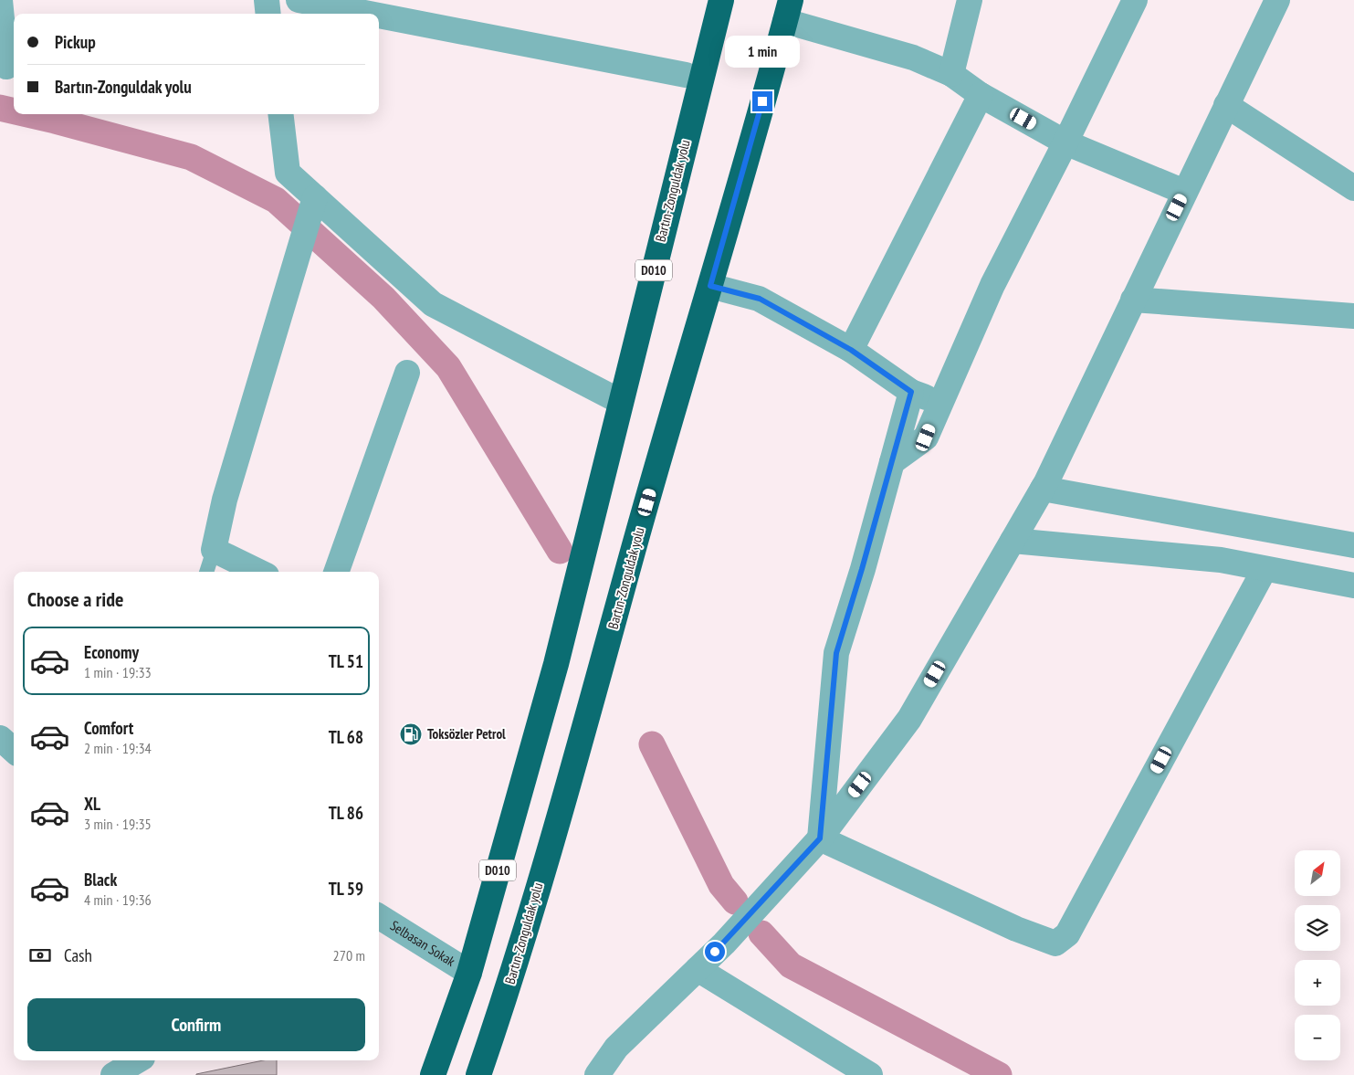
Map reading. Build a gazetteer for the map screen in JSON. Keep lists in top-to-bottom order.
{
  "streets": {
    "highway": ["Bartın-Zonguldak yolu", "D010"],
    "street": ["Selbasan Sokak"]
  },
  "crossings": [
    ["Bartın-Zonguldak yolu", "D010"],
    ["Bartın-Zonguldak yolu", "Selbasan Sokak"],
    ["D010", "Selbasan Sokak"]
  ],
  "places": {
    "fuel station": ["Toksözler Petrol"]
  },
  "north": "top right",
  "page": {
    "banner": ["Pickup", "Bartın-Zonguldak yolu"],
    "bubble": "1 min",
    "heading": "Choose a ride",
    "list": [
      {
        "name": "Economy",
        "note": "1 min · 19:33",
        "value": "TL 51"
      },
      {
        "name": "Comfort",
        "note": "2 min · 19:34",
        "value": "TL 68"
      },
      {
        "name": "XL",
        "note": "3 min · 19:35",
        "value": "TL 86"
      },
      {
        "name": "Black",
        "note": "4 min · 19:36",
        "value": "TL 59"
      }
    ],
    "map_buttons": ["+", "−"],
    "pay": ["Cash", "270 m"],
    "buttons": "Confirm"
  }
}
